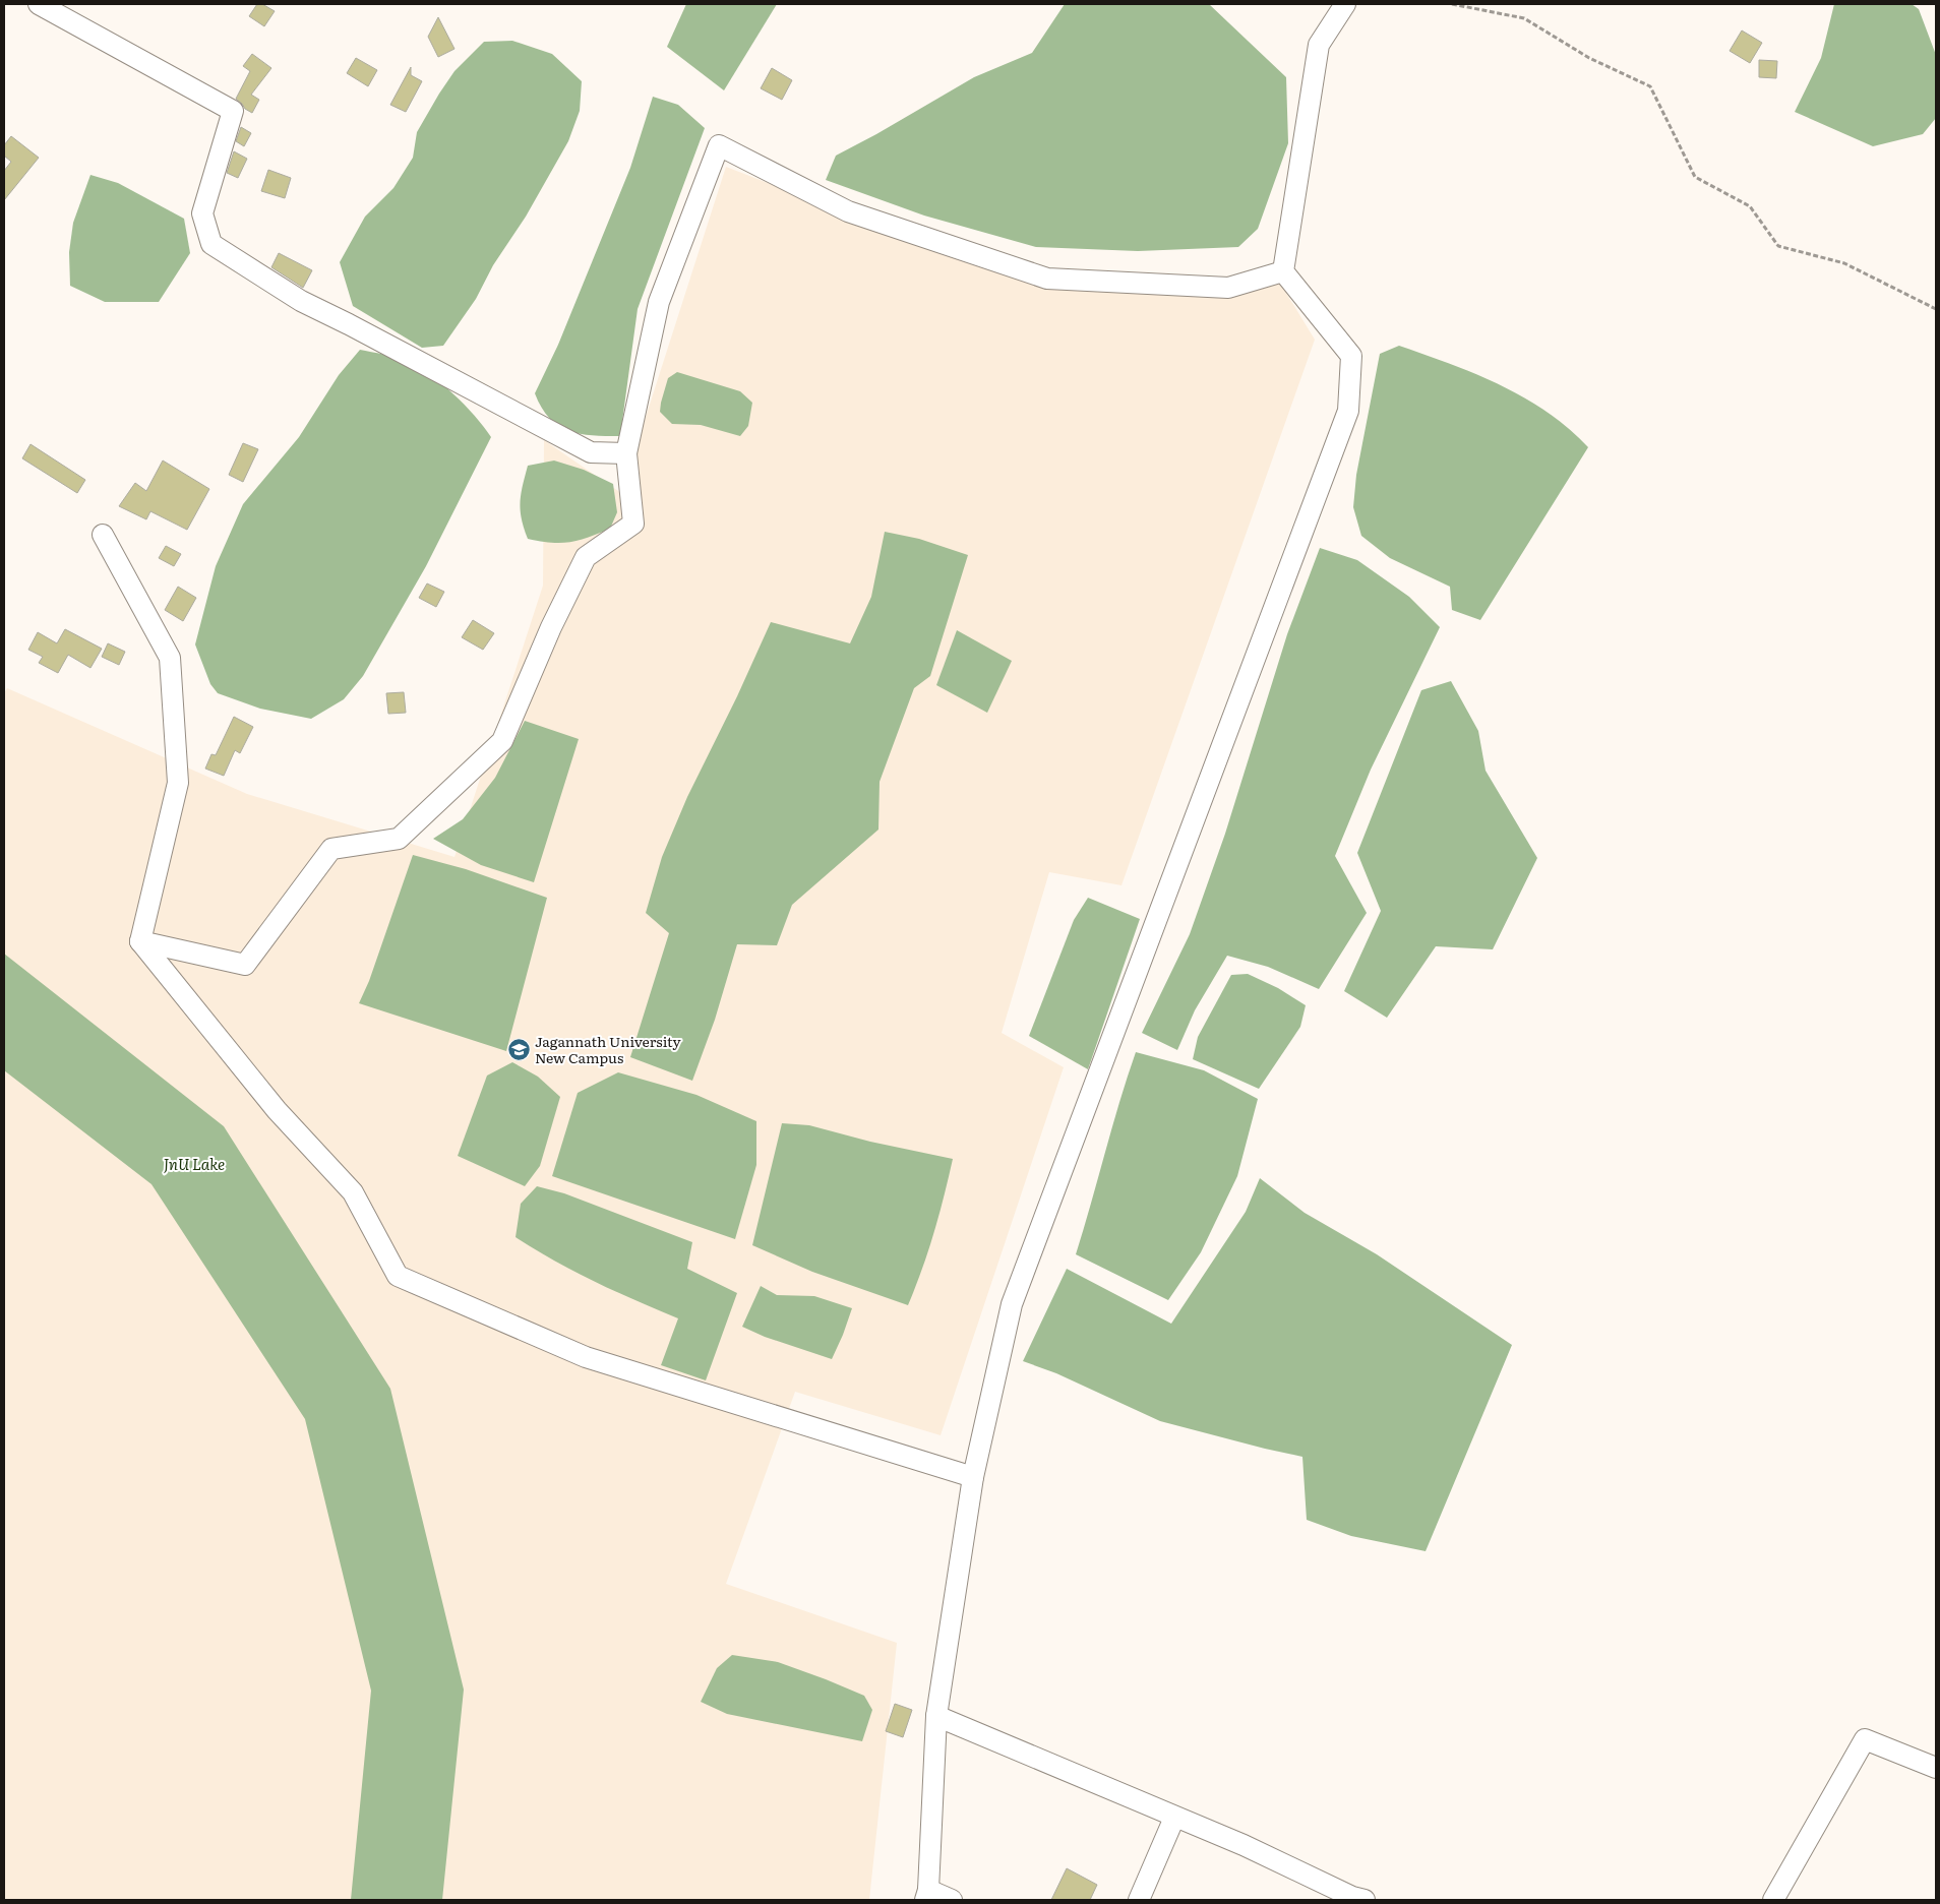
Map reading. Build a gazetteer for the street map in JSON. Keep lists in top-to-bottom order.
{
  "water": ["JnU Lake"],
  "places": {
    "school or university": ["Jagannath University New Campus"]
  }
}
